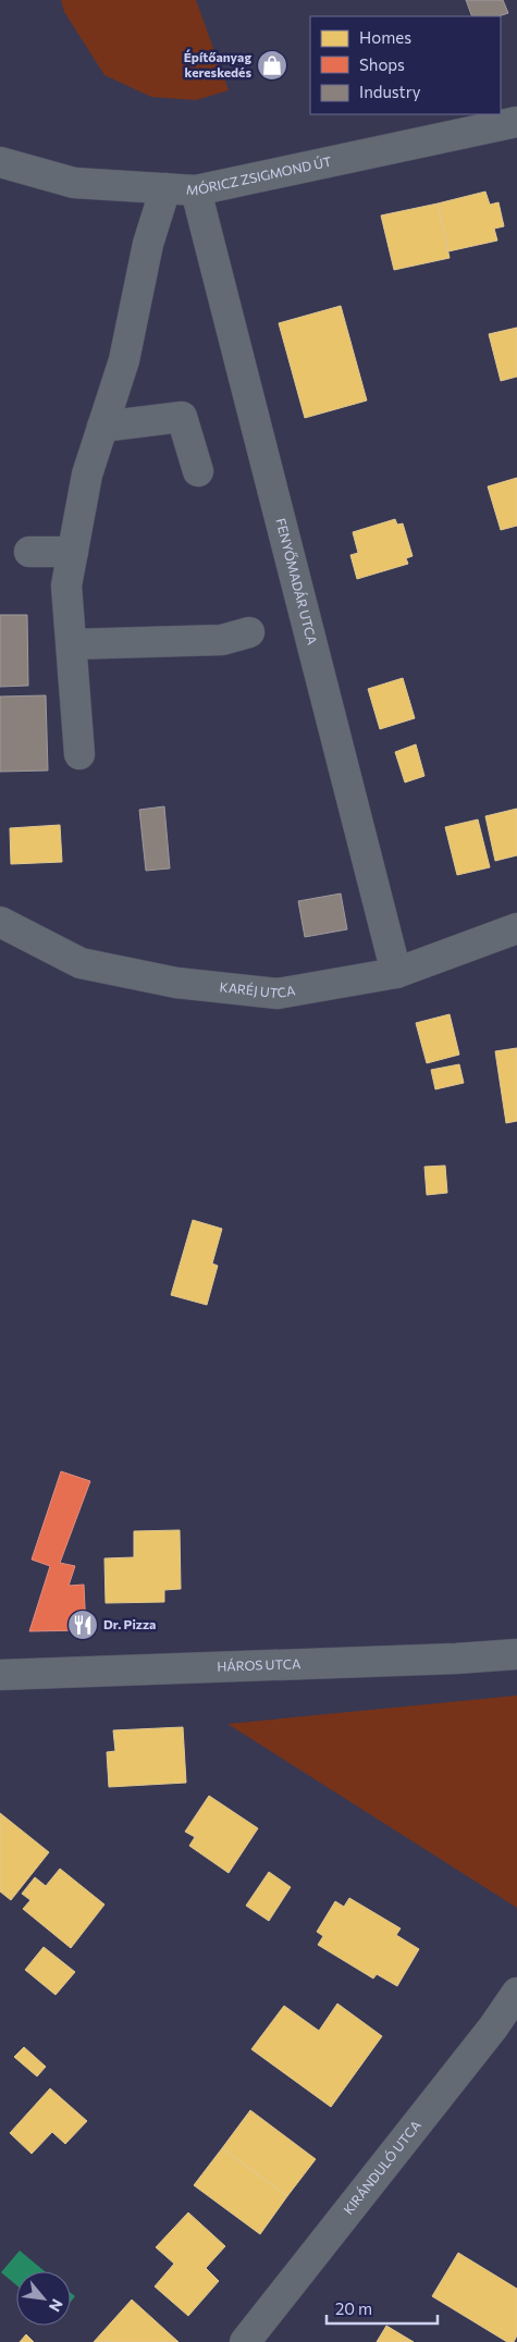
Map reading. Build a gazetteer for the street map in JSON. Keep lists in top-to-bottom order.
{
  "streets": {
    "street": [
      "MÓRICZ ZSIGMOND ÚT",
      "FENYŐMADÁR UTCA",
      "KARÉJ UTCA",
      "HÁROS UTCA",
      "KIRÁNDULÓ UTCA"
    ]
  },
  "crossings": [
    ["MÓRICZ ZSIGMOND ÚT", "FENYŐMADÁR UTCA"],
    ["FENYŐMADÁR UTCA", "KARÉJ UTCA"]
  ],
  "places": {
    "shop": ["Építőanyag kereskedés"],
    "restaurant": ["Dr. Pizza"]
  },
  "legend": ["Homes", "Shops", "Industry"],
  "scale_bar": "20 m",
  "north": "bottom right"
}
